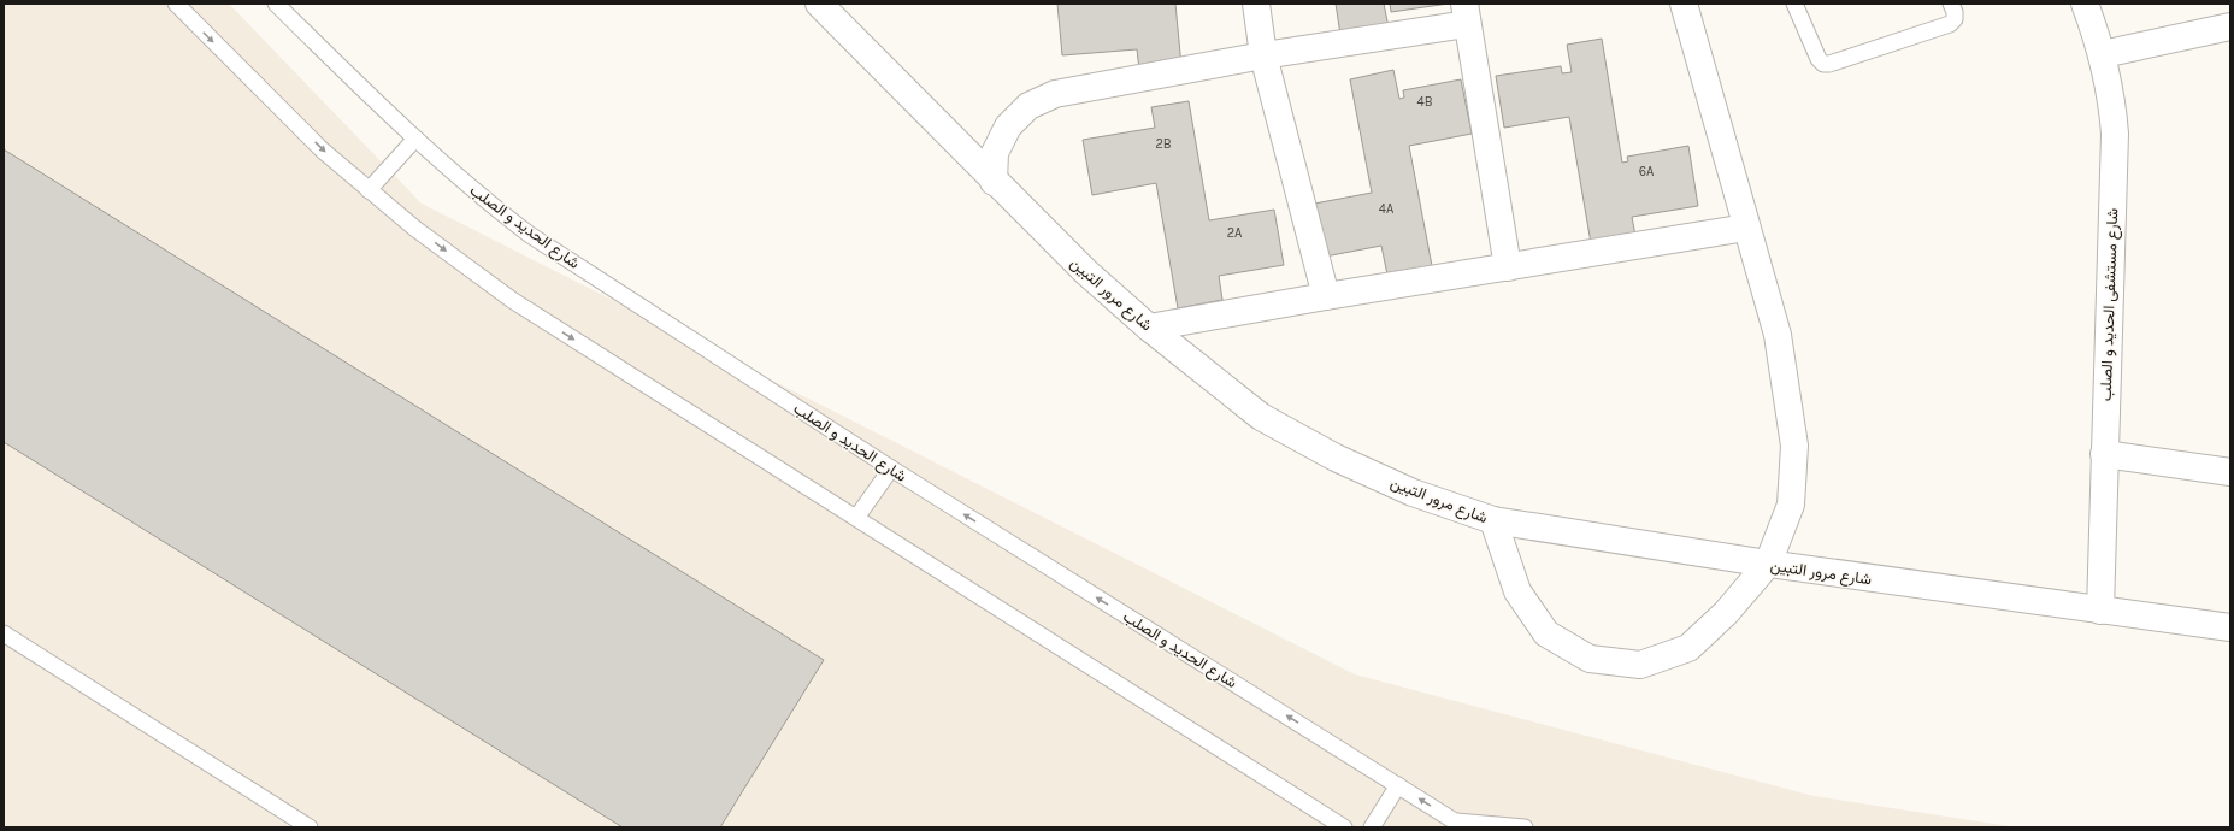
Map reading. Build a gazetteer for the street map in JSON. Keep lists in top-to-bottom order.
{
  "streets": {
    "street": ["شارع مرور التبين", "شارع مستشفى الحديد و الصلب"],
    "lane": ["شارع الحديد و الصلب"]
  },
  "crossings": [
    ["شارع مرور التبين", "شارع مستشفى الحديد و الصلب"]
  ],
  "house_numbers": [
    "4B",
    "2B",
    "6A",
    "4A",
    "2A"
  ]
}
